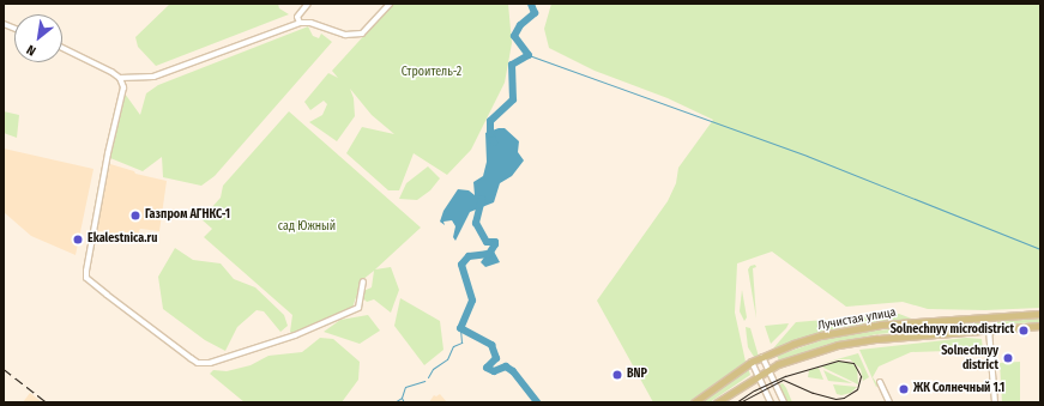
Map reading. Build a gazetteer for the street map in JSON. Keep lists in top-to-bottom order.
{
  "streets": {
    "main road": ["Лучистая улица"]
  },
  "parks": ["Строитель-2", "сад Южный"],
  "places": [
    "Газпром АГНКС-1",
    "Ekalestnica.ru",
    "Solnechnyy microdistrict",
    "Solnechnyy district",
    "BNP",
    "ЖК Солнечный 1.1"
  ],
  "north": "bottom left"
}
